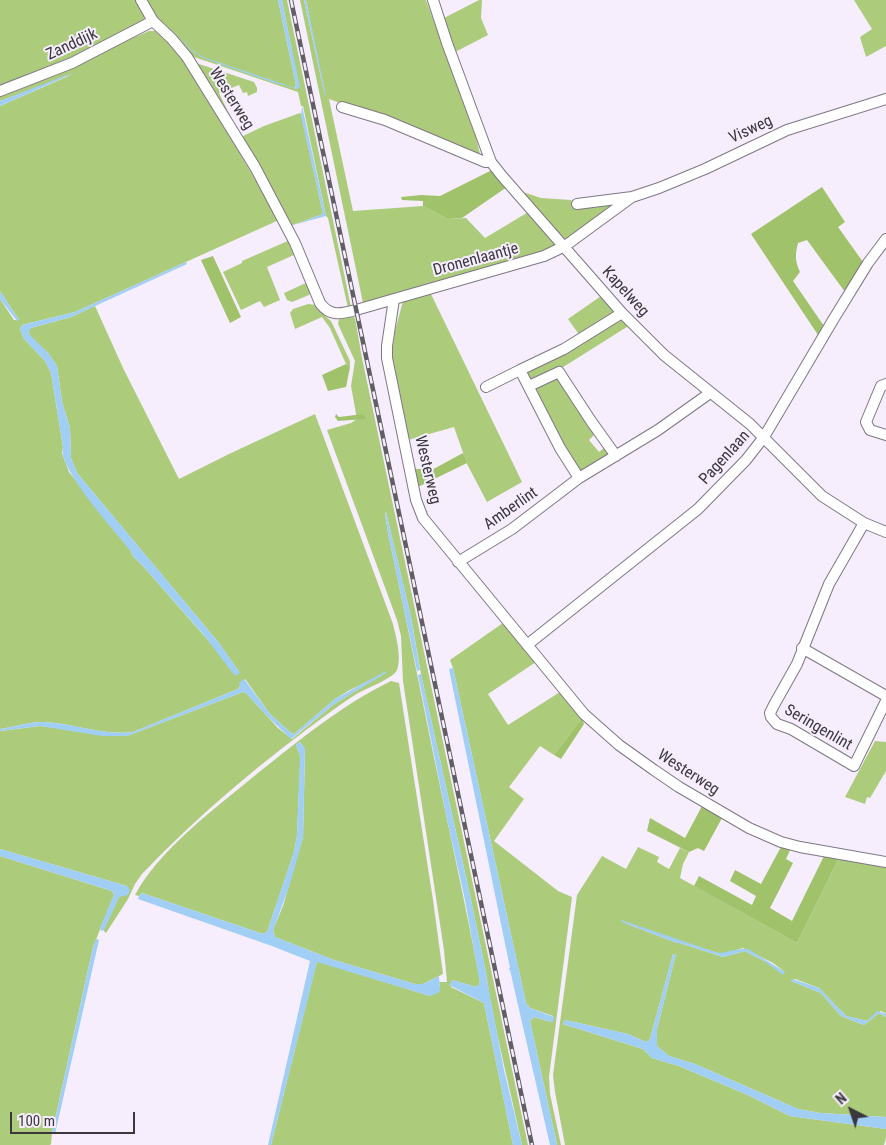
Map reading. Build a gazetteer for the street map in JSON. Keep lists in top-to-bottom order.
{
  "streets": {
    "street": [
      "Zanddijk",
      "Westerweg",
      "Visweg",
      "Dronenlaantje",
      "Kapelweg",
      "Pagenlaan",
      "Amberlint",
      "Seringenlint"
    ]
  },
  "crossings": [
    ["Zanddijk", "Westerweg"],
    ["Westerweg", "Dronenlaantje"],
    ["Westerweg", "Pagenlaan"],
    ["Westerweg", "Amberlint"],
    ["Visweg", "Dronenlaantje"],
    ["Visweg", "Kapelweg"],
    ["Dronenlaantje", "Kapelweg"],
    ["Kapelweg", "Pagenlaan"],
    ["Kapelweg", "Amberlint"],
    ["Kapelweg", "Seringenlint"]
  ],
  "scale_bar": "100 m",
  "north": "top left"
}
